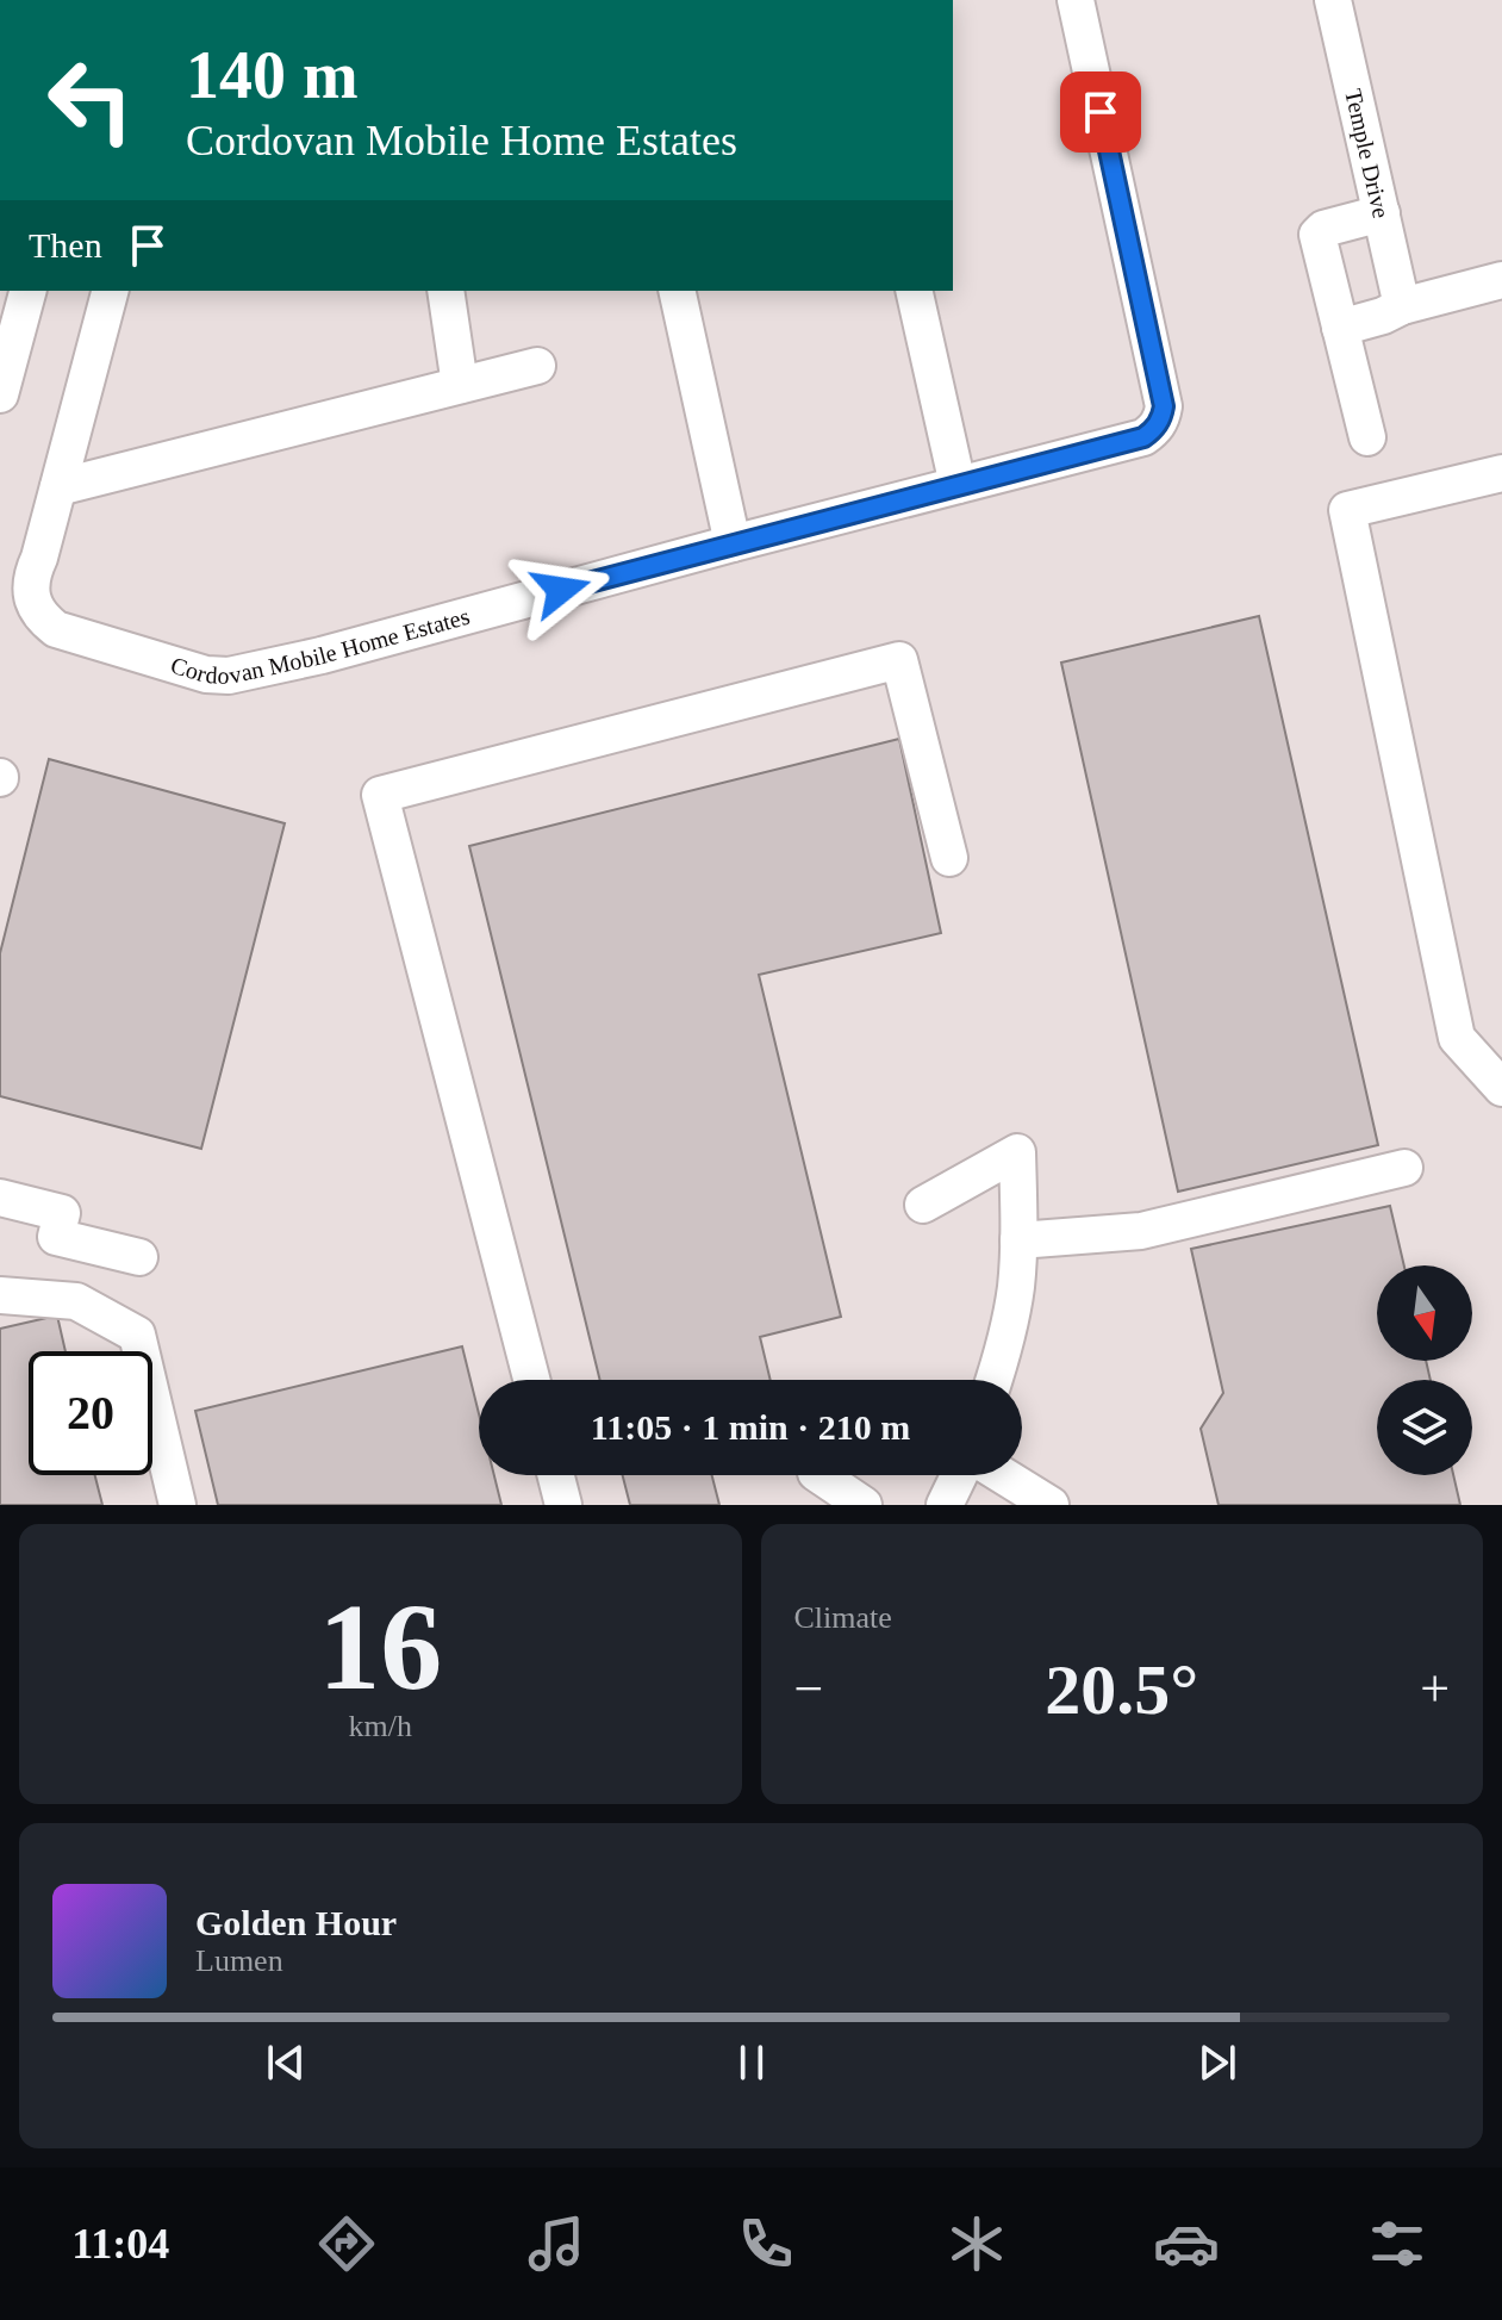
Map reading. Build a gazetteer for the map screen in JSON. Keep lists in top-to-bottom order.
{
  "streets": {
    "street": ["Temple Drive", "Cordovan Mobile Home Estates"]
  },
  "north": "bottom",
  "page": {
    "turn": ["140 m", "Cordovan Mobile Home Estates"],
    "then": "Then",
    "limit": "20",
    "trip": "11:05 · 1 min · 210 m",
    "tile": [
      ["16", "km/h"],
      "Climate"
    ],
    "heat": ["−", "20.5°", "+"],
    "song": ["Golden Hour", "Lumen"],
    "tabs": "11:04"
  }
}
